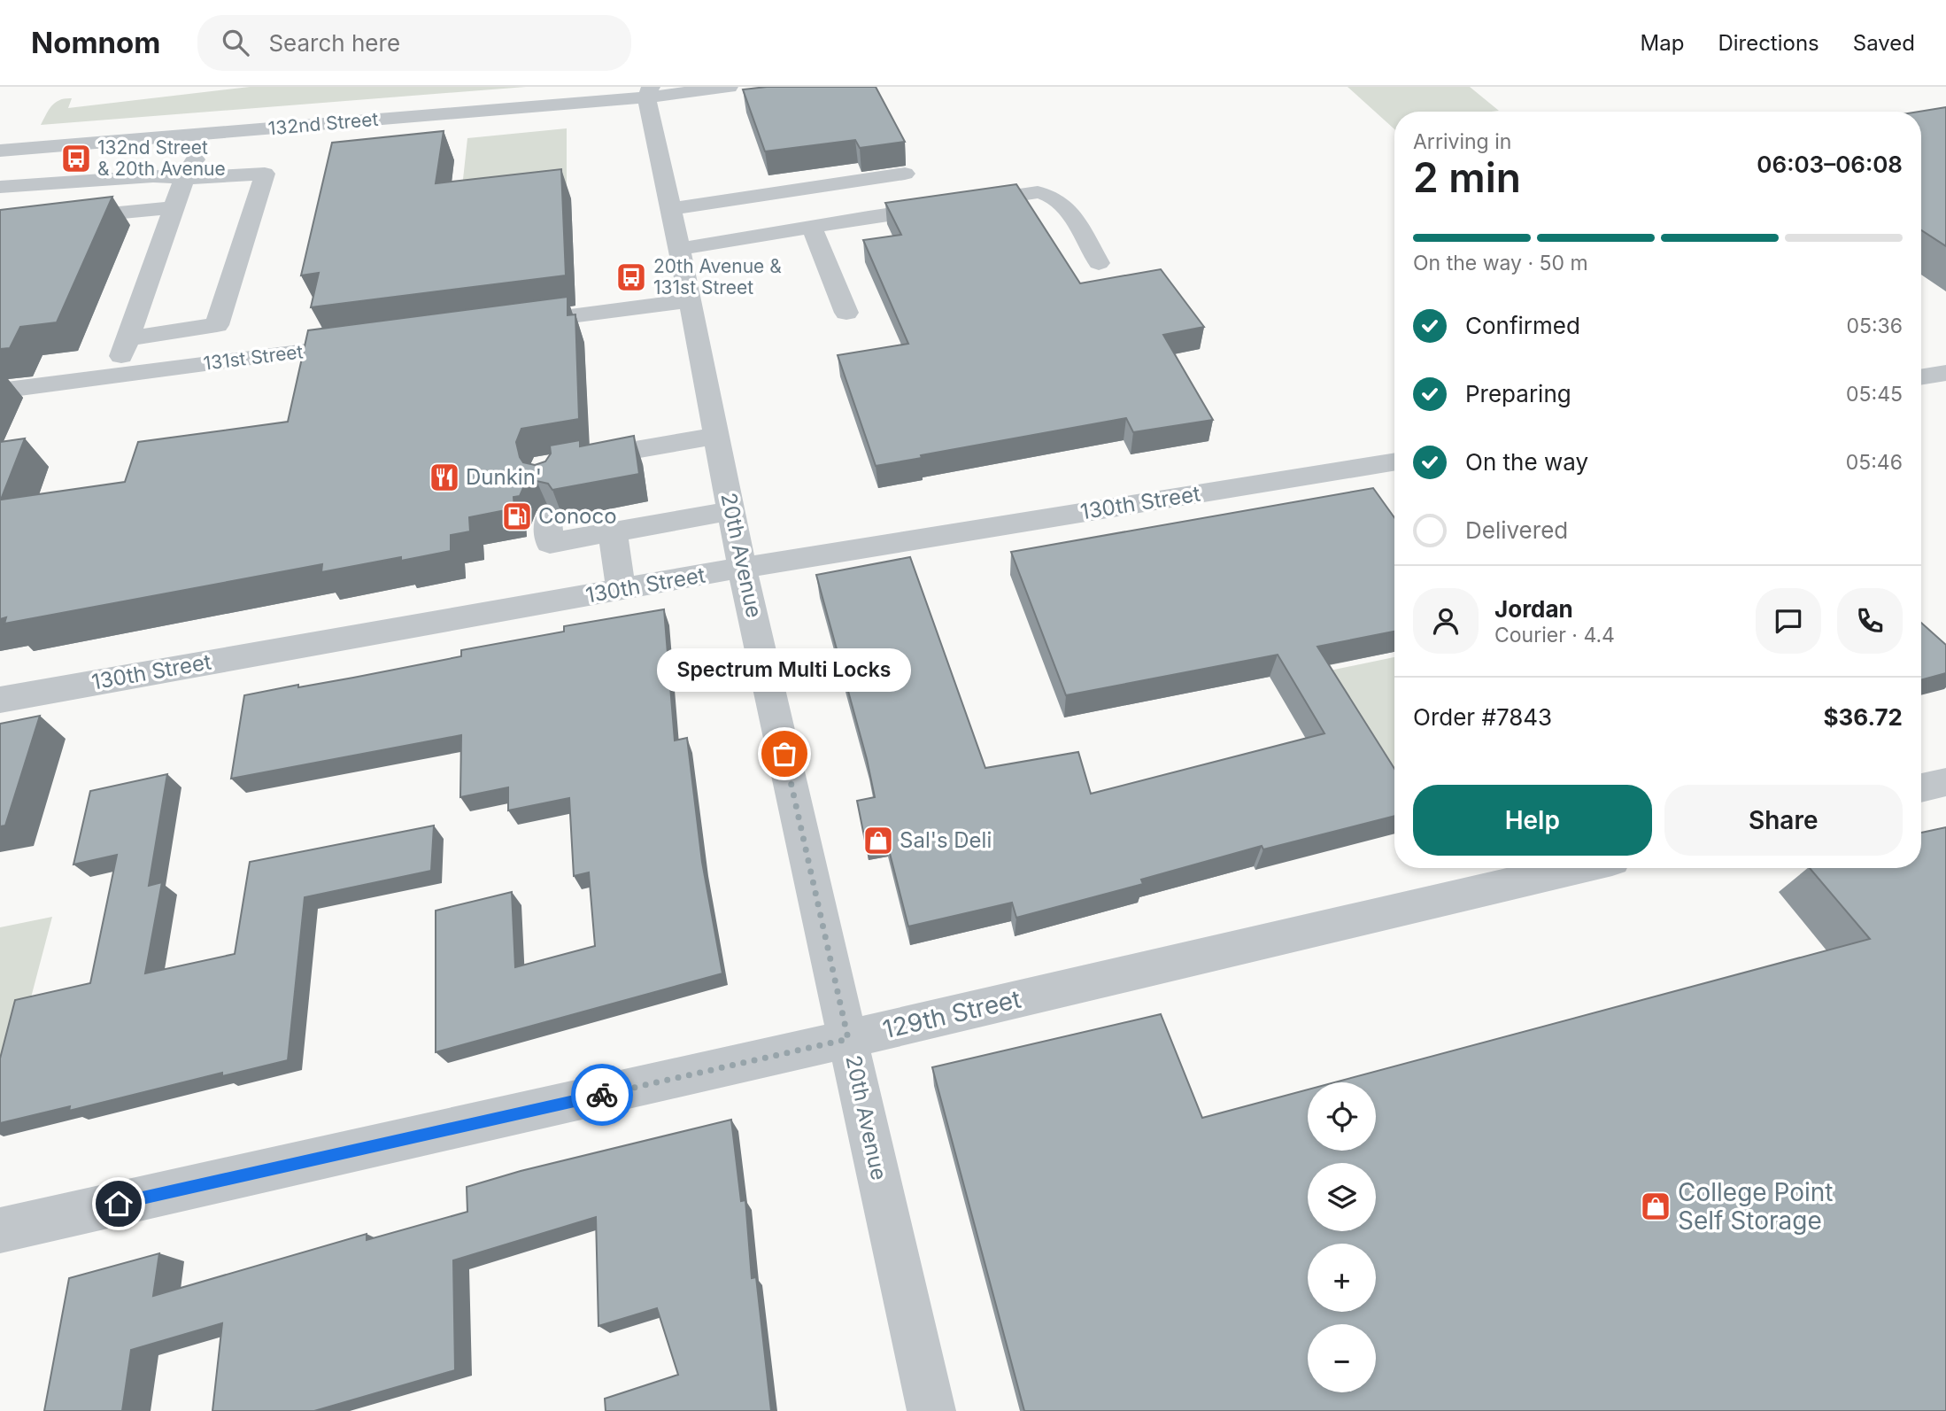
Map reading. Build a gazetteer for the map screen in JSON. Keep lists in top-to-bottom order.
{
  "streets": {
    "street": [
      "132nd Street",
      "131st Street",
      "130th Street",
      "20th Avenue",
      "129th Street"
    ]
  },
  "crossings": [
    ["132nd Street", "20th Avenue"],
    ["130th Street", "20th Avenue"],
    ["20th Avenue", "129th Street"]
  ],
  "places": {
    "bus stop": ["132nd Street & 20th Avenue", "20th Avenue & 131st Street"],
    "restaurant": ["Dunkin'"],
    "fuel station": ["Conoco"],
    "other": ["Spectrum Multi Locks"],
    "shop": ["Sal's Deli", "College Point Self Storage"]
  },
  "page": {
    "header": "Nomnom",
    "search": "Search here",
    "nav": ["Map", "Directions", "Saved"],
    "heading": ["2 min", "Arriving in", "06:03–06:08"],
    "panel": [
      "Jordan",
      "Courier · 4.4",
      "Order #7843",
      "$36.72"
    ],
    "bar": "On the way · 50 m",
    "list": [
      ["Confirmed", "05:36"],
      ["Preparing", "05:45"],
      ["On the way", "05:46"],
      "Delivered"
    ],
    "bubble": "Spectrum Multi Locks",
    "buttons": ["Help", "Share"],
    "map_buttons": ["+", "−"]
  }
}
